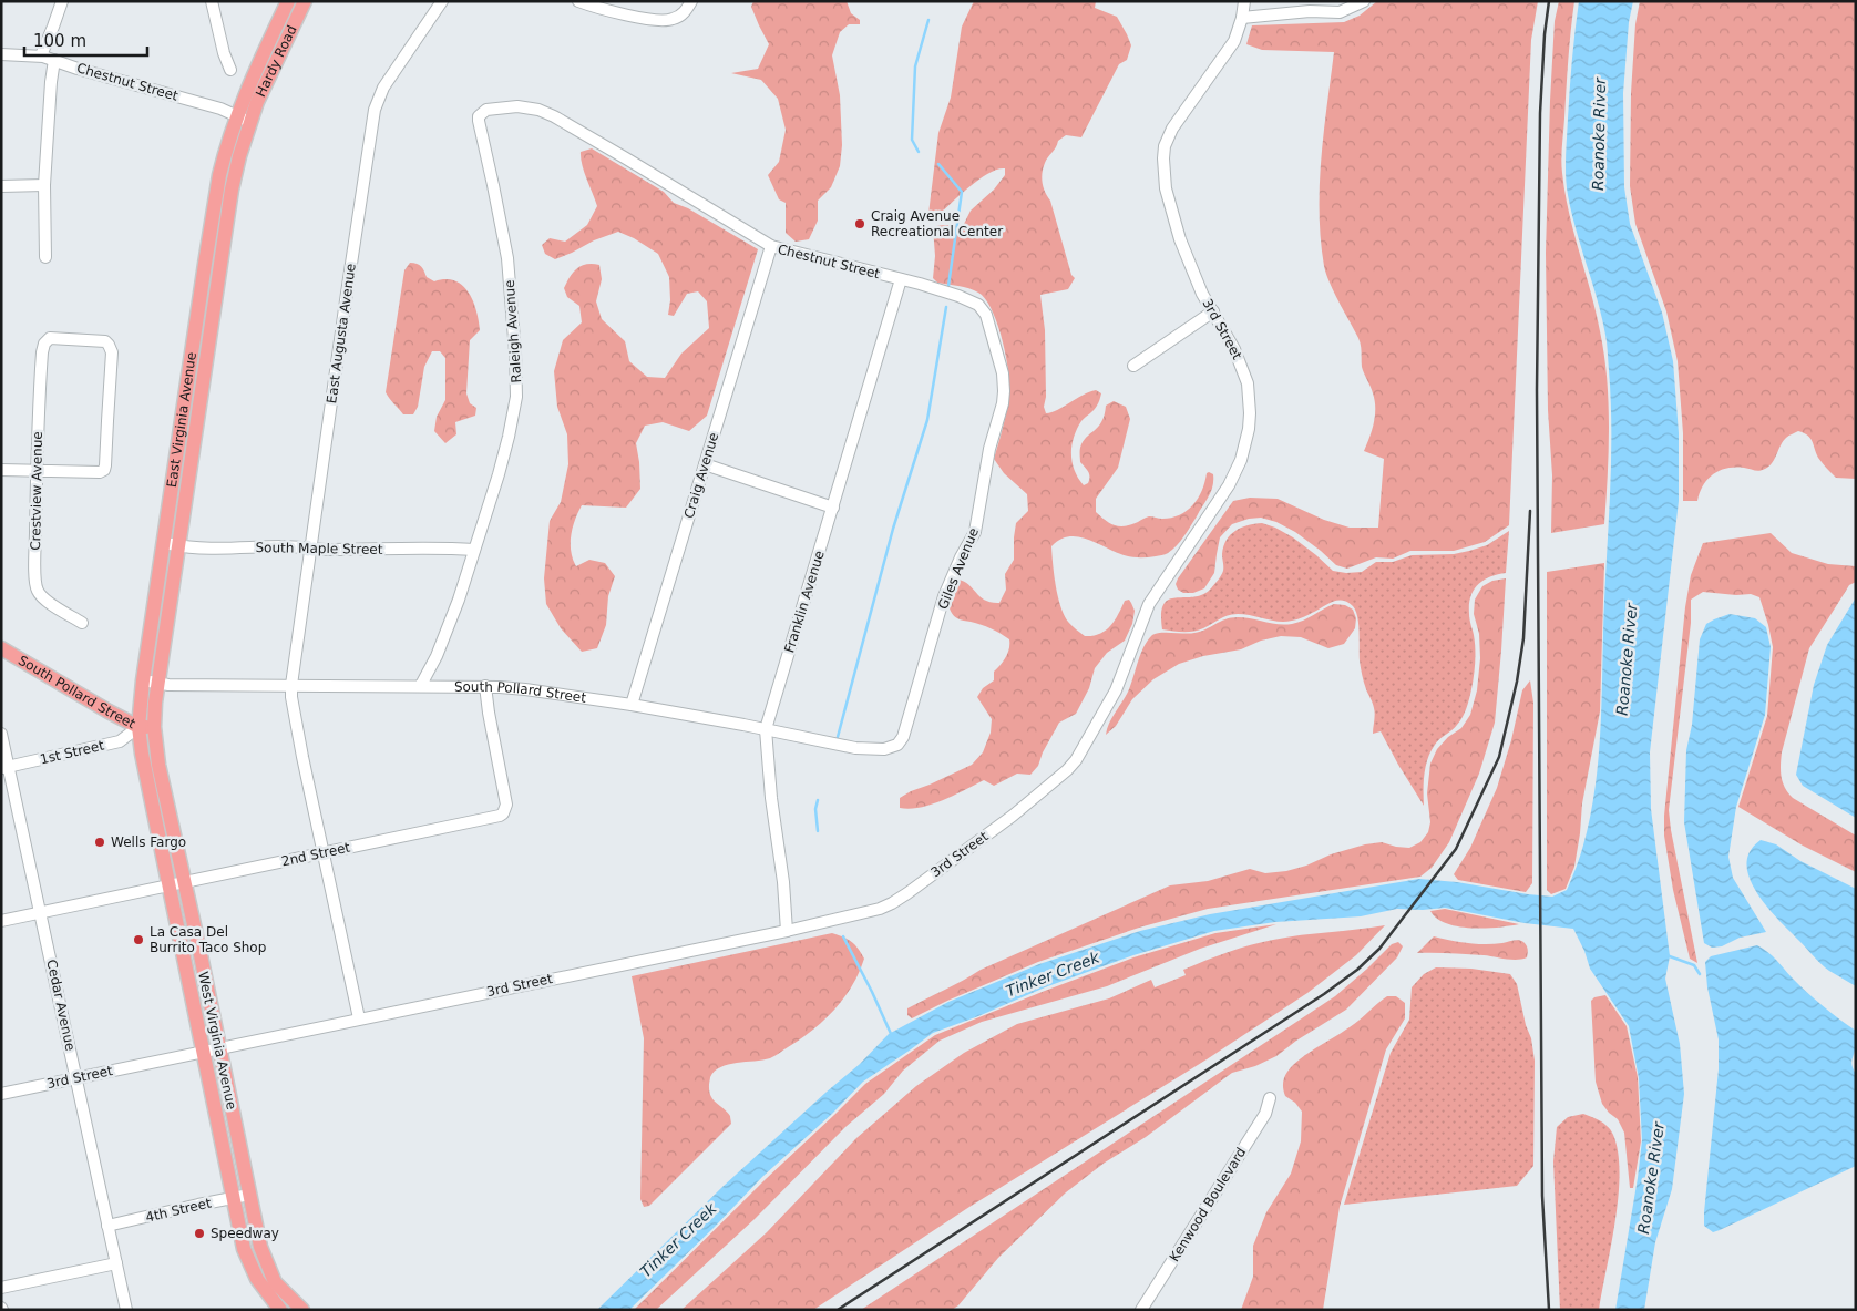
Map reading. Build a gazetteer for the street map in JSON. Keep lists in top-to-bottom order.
{
  "streets": {
    "main road": [
      "Hardy Road",
      "East Virginia Avenue",
      "South Pollard Street",
      "West Virginia Avenue"
    ],
    "street": [
      "Chestnut Street",
      "3rd Street",
      "Raleigh Avenue",
      "East Augusta Avenue",
      "Craig Avenue",
      "Crestview Avenue",
      "South Maple Street",
      "Giles Avenue",
      "Franklin Avenue",
      "1st Street",
      "2nd Street",
      "Cedar Avenue",
      "Kenwood Boulevard",
      "4th Street"
    ]
  },
  "crossings": [
    ["Hardy Road", "Chestnut Street"],
    ["Hardy Road", "East Virginia Avenue"],
    ["Chestnut Street", "Raleigh Avenue"],
    ["Chestnut Street", "East Virginia Avenue"],
    ["Chestnut Street", "Craig Avenue"],
    ["Chestnut Street", "Giles Avenue"],
    ["Chestnut Street", "Franklin Avenue"],
    ["3rd Street", "East Augusta Avenue"],
    ["3rd Street", "Franklin Avenue"],
    ["3rd Street", "Cedar Avenue"],
    ["3rd Street", "West Virginia Avenue"],
    ["Raleigh Avenue", "South Maple Street"],
    ["Raleigh Avenue", "South Pollard Street"],
    ["East Augusta Avenue", "South Maple Street"],
    ["East Augusta Avenue", "South Pollard Street"],
    ["East Augusta Avenue", "2nd Street"],
    ["East Virginia Avenue", "South Maple Street"],
    ["East Virginia Avenue", "South Pollard Street"],
    ["East Virginia Avenue", "1st Street"],
    ["East Virginia Avenue", "West Virginia Avenue"],
    ["Craig Avenue", "South Pollard Street"],
    ["Giles Avenue", "South Pollard Street"],
    ["Franklin Avenue", "South Pollard Street"],
    ["South Pollard Street", "1st Street"],
    ["South Pollard Street", "2nd Street"],
    ["South Pollard Street", "West Virginia Avenue"],
    ["1st Street", "Cedar Avenue"],
    ["1st Street", "West Virginia Avenue"],
    ["2nd Street", "Cedar Avenue"],
    ["2nd Street", "West Virginia Avenue"],
    ["Cedar Avenue", "4th Street"],
    ["West Virginia Avenue", "4th Street"]
  ],
  "water": ["Roanoke River", "Tinker Creek"],
  "places": [
    "Craig Avenue Recreational Center",
    "Wells Fargo",
    "La Casa Del Burrito Taco Shop",
    "Speedway"
  ],
  "scale_bar": "100 m"
}
